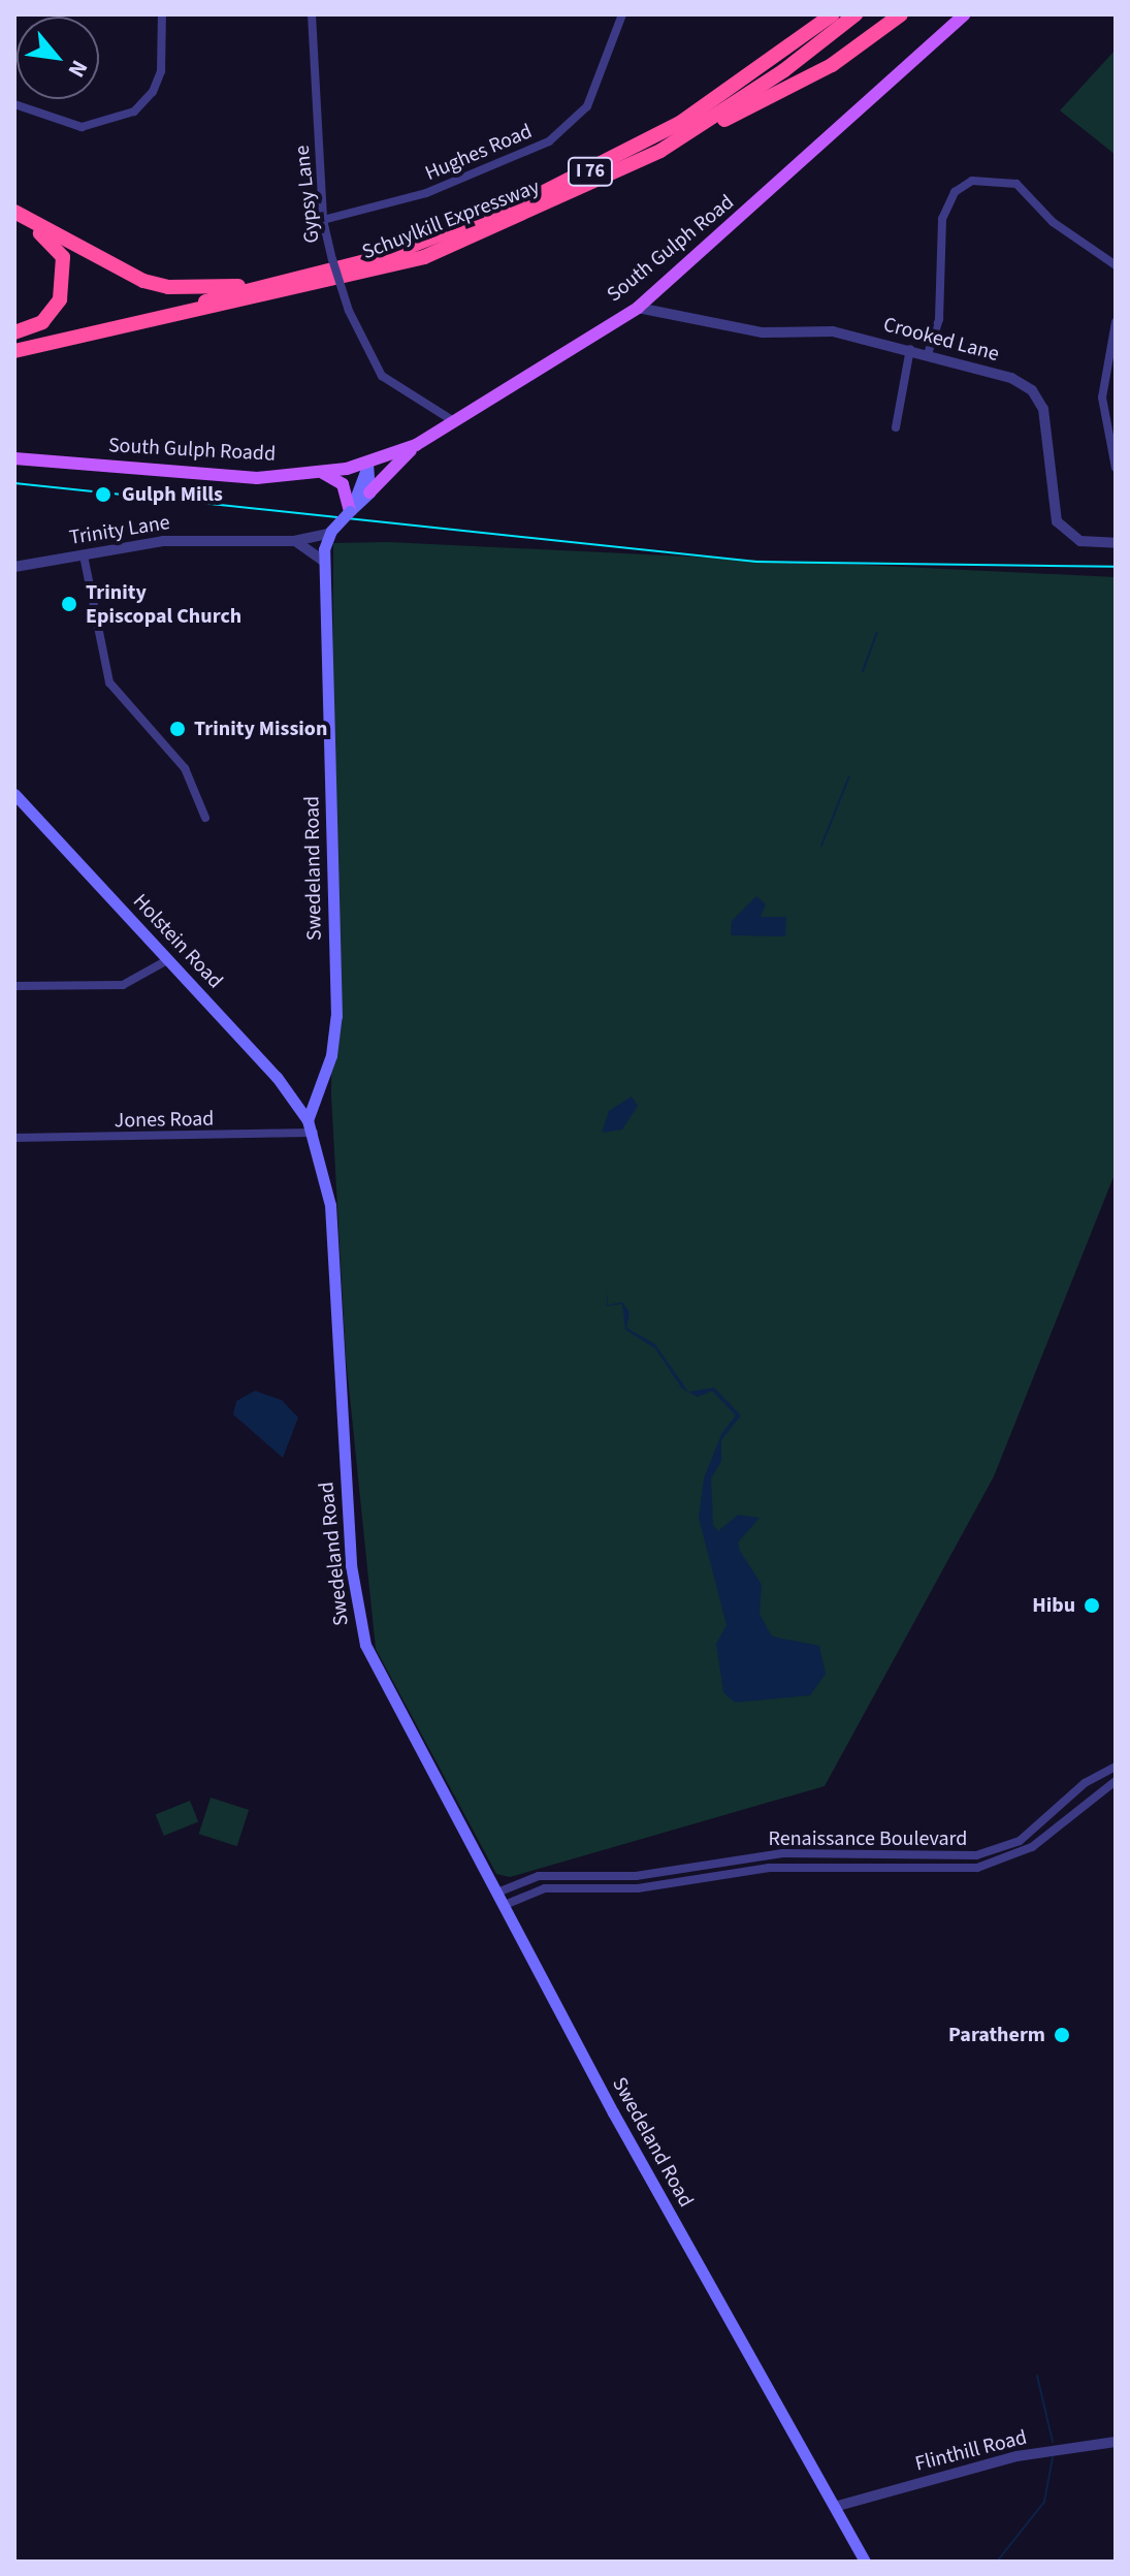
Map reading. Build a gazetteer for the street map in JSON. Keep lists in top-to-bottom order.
{
  "streets": {
    "highway": ["I 76", "Schuylkill Expressway"],
    "main road": [
      "South Gulph Road",
      "South Gulph Roadd",
      "Swedeland Road",
      "Holstein Road"
    ],
    "street": [
      "Hughes Road",
      "Gypsy Lane",
      "Crooked Lane",
      "Trinity Lane",
      "Jones Road",
      "Renaissance Boulevard",
      "Flinthill Road"
    ]
  },
  "crossings": [
    ["Hughes Road", "Gypsy Lane"],
    ["Gypsy Lane", "South Gulph Road"],
    ["South Gulph Road", "Crooked Lane"],
    ["South Gulph Road", "South Gulph Roadd"],
    ["Trinity Lane", "Swedeland Road"],
    ["Swedeland Road", "Holstein Road"],
    ["Swedeland Road", "Jones Road"],
    ["Swedeland Road", "Renaissance Boulevard"],
    ["Swedeland Road", "Flinthill Road"]
  ],
  "places": [
    "Gulph Mills",
    "Trinity Episcopal Church",
    "Trinity Mission",
    "Hibu",
    "Paratherm"
  ],
  "north": "bottom right"
}
